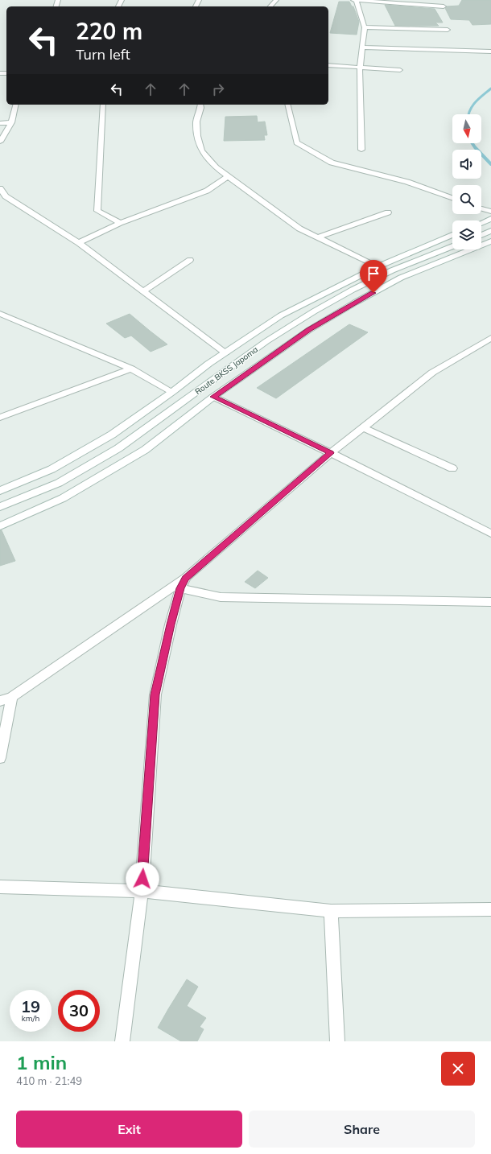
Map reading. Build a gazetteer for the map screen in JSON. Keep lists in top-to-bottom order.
{
  "streets": {
    "street": ["Route BKSS Japoma"]
  },
  "north": "bottom",
  "page": {
    "turn": ["220 m", "Turn left"],
    "speed": "19 km/h",
    "limit": "30",
    "heading": ["1 min", "410 m · 21:49"],
    "buttons": ["Exit", "Share"]
  }
}
